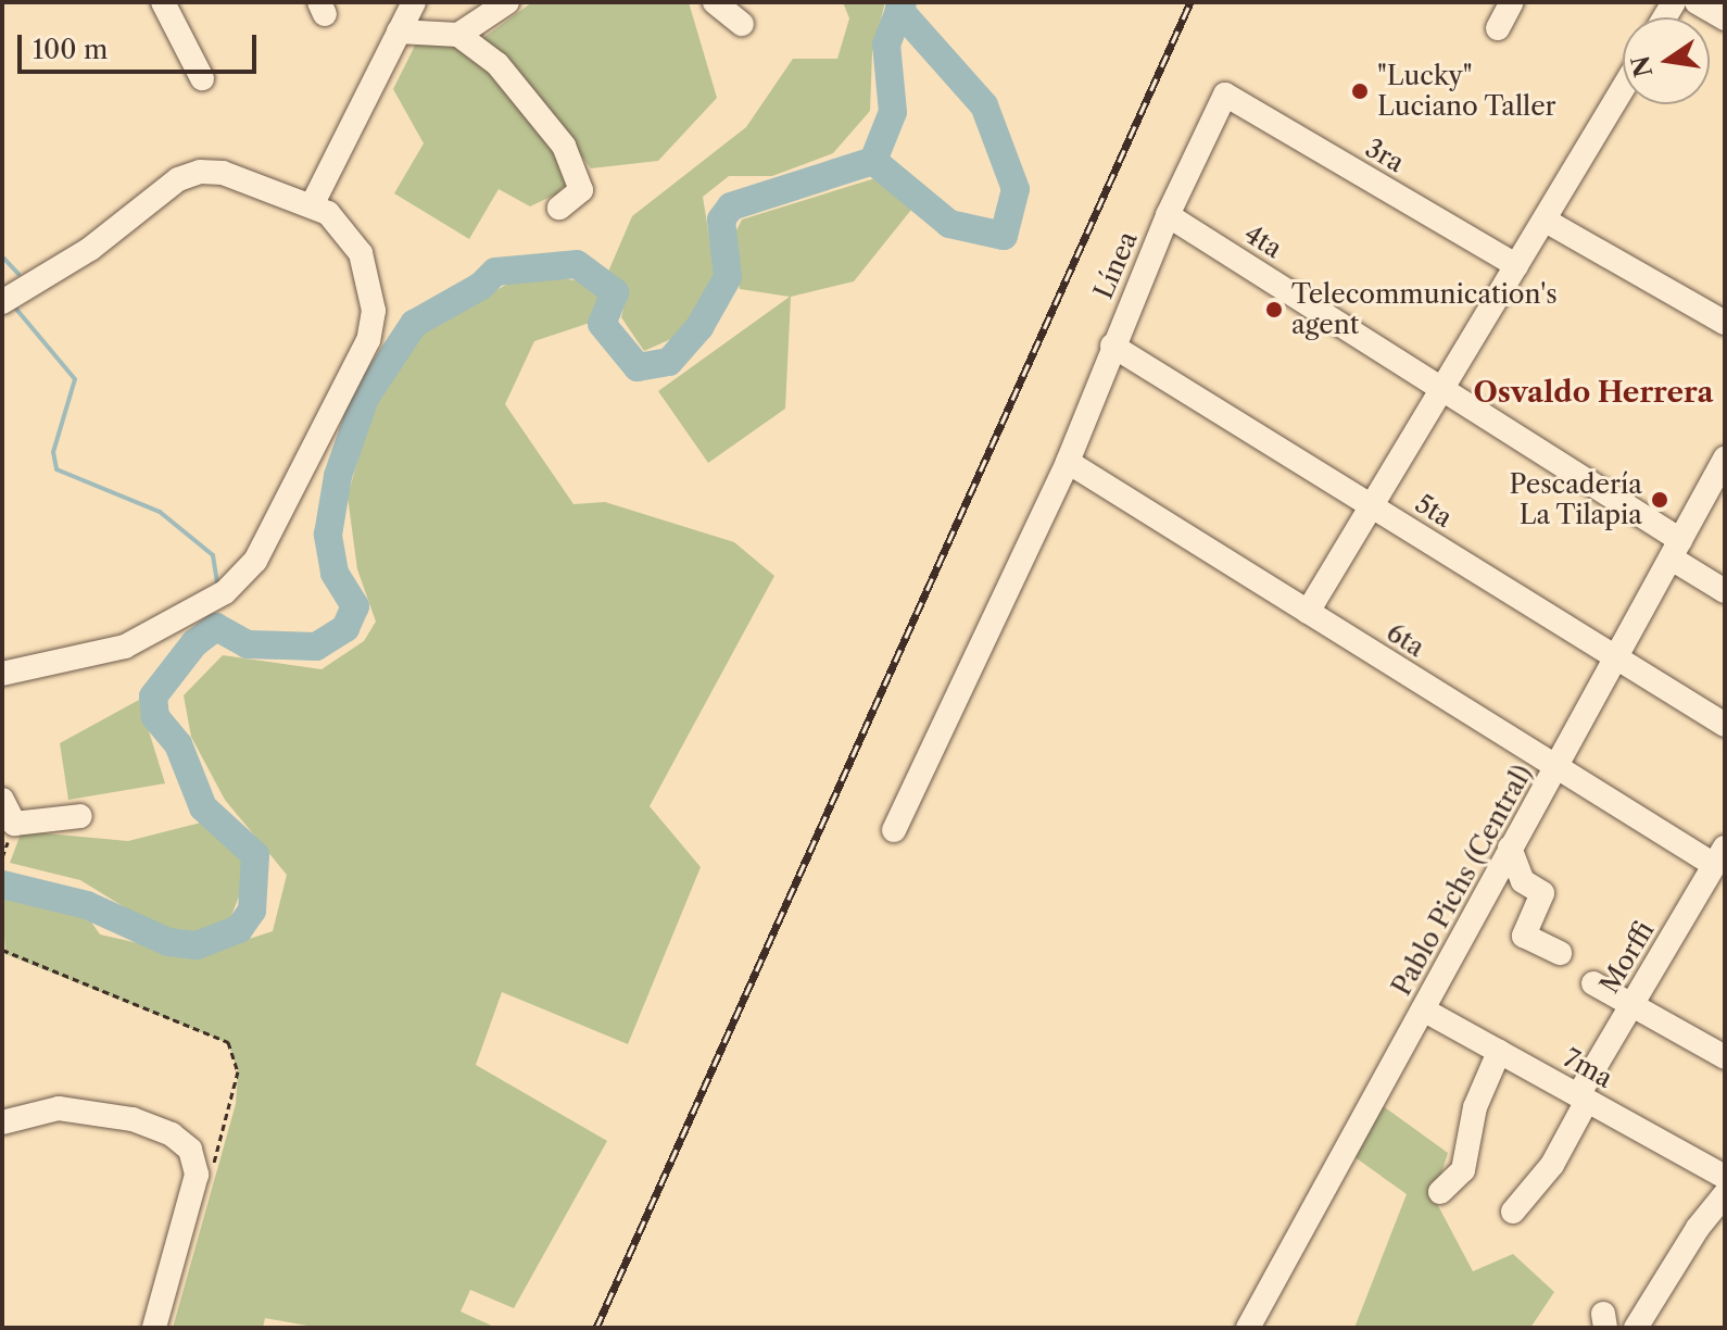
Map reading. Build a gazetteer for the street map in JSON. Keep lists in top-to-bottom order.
{
  "streets": {
    "street": [
      "3ra",
      "4ta",
      "Línea",
      "5ta",
      "6ta",
      "Pablo Pichs (Central)",
      "Morffi",
      "7ma"
    ]
  },
  "crossings": [
    ["3ra", "Línea"],
    ["4ta", "Línea"],
    ["4ta", "Pablo Pichs (Central)"],
    ["Línea", "5ta"],
    ["Línea", "6ta"],
    ["5ta", "Pablo Pichs (Central)"],
    ["6ta", "Pablo Pichs (Central)"],
    ["6ta", "Morffi"],
    ["Pablo Pichs (Central)", "7ma"],
    ["Morffi", "7ma"]
  ],
  "districts": ["Osvaldo Herrera"],
  "places": ["\"Lucky\" Luciano Taller", "Telecommunication's agent", "Pescadería La Tilapia"],
  "scale_bar": "100 m",
  "north": "left"
}
